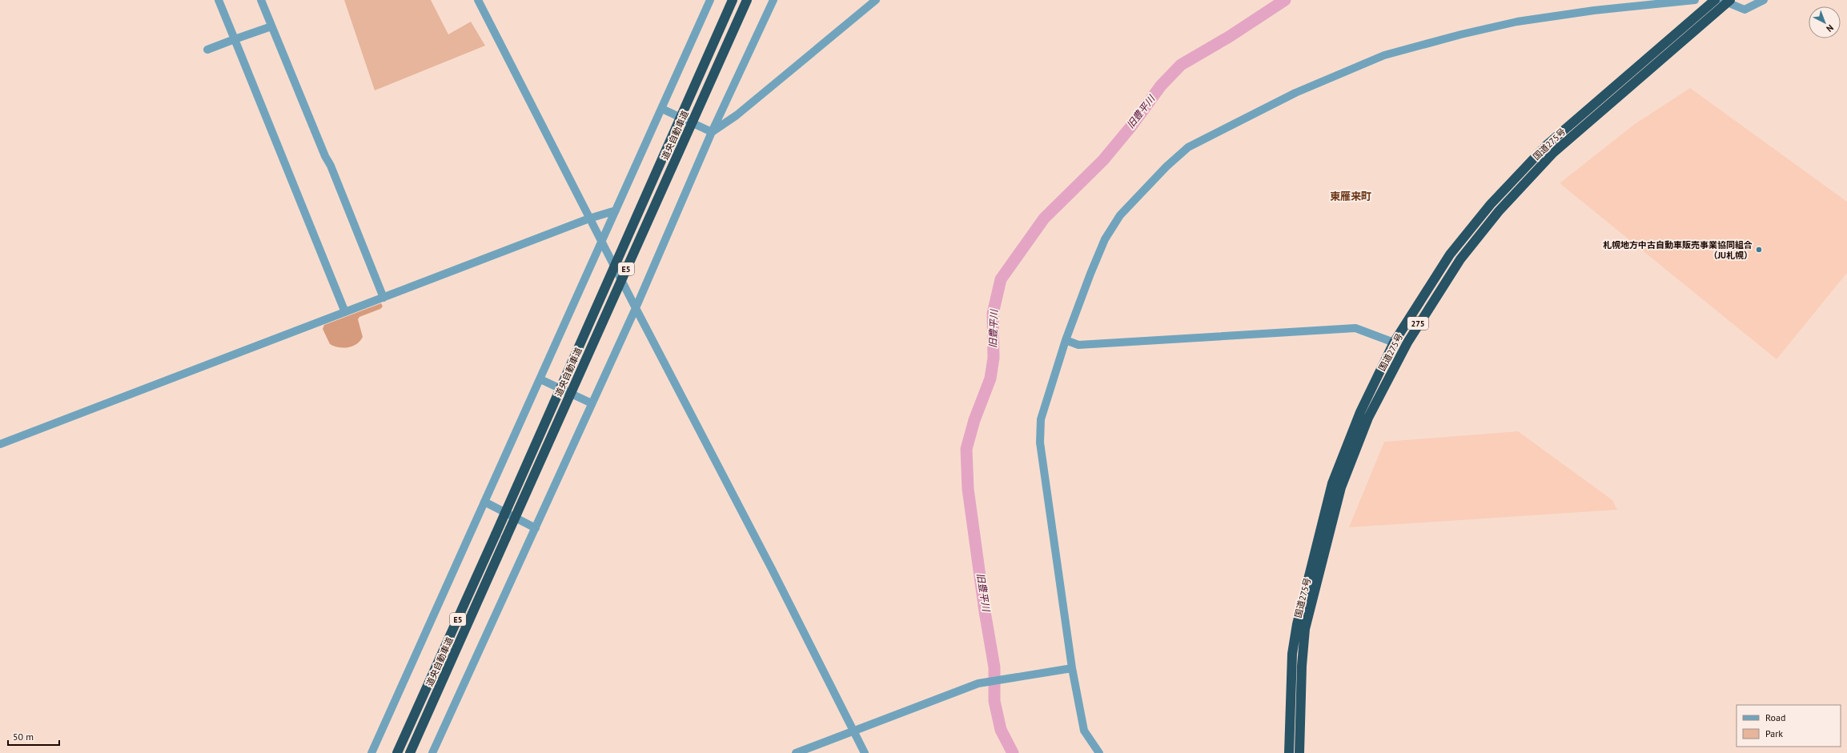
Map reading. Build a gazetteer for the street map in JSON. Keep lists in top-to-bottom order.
{
  "streets": {
    "highway": [
      "道央自動車道",
      "国道275号",
      "E5",
      "275"
    ]
  },
  "districts": ["東雁来町"],
  "water": ["旧豊平川"],
  "places": ["札幌地方中古自動車販売事業協同組合 （JU札幌）"],
  "legend": ["Road", "Park"],
  "scale_bar": "50 m",
  "north": "bottom right"
}
